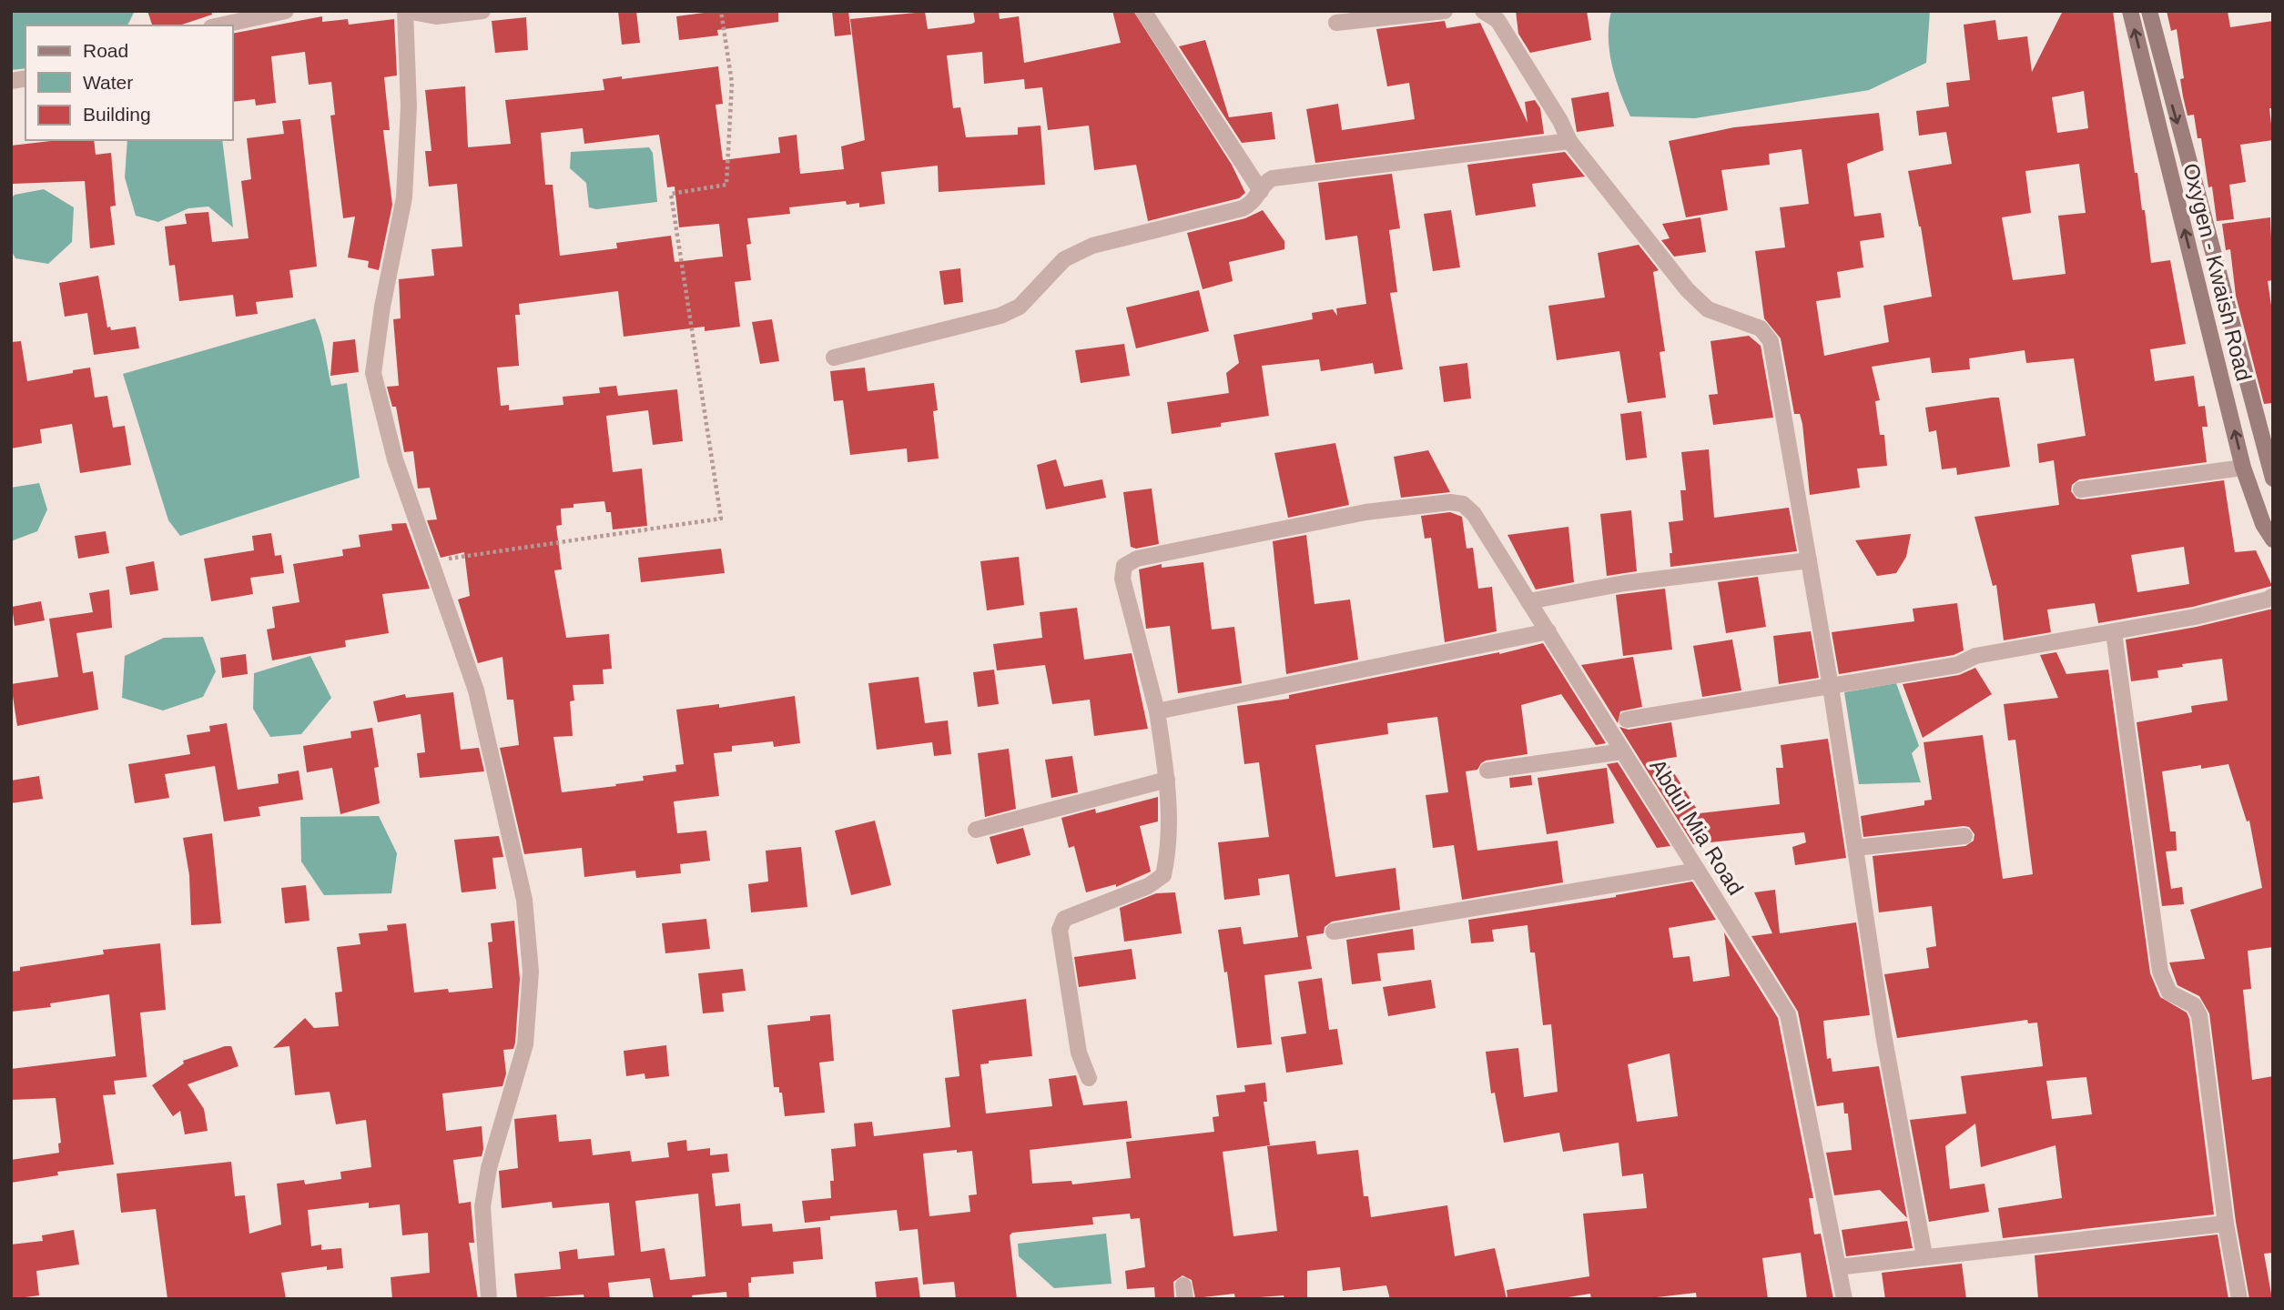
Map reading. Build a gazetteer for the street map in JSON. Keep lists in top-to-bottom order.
{
  "streets": {
    "main road": ["Oxygen - Kwaish Road"],
    "street": ["Abdul Mia Road"]
  },
  "legend": ["Road", "Water", "Building"]
}
